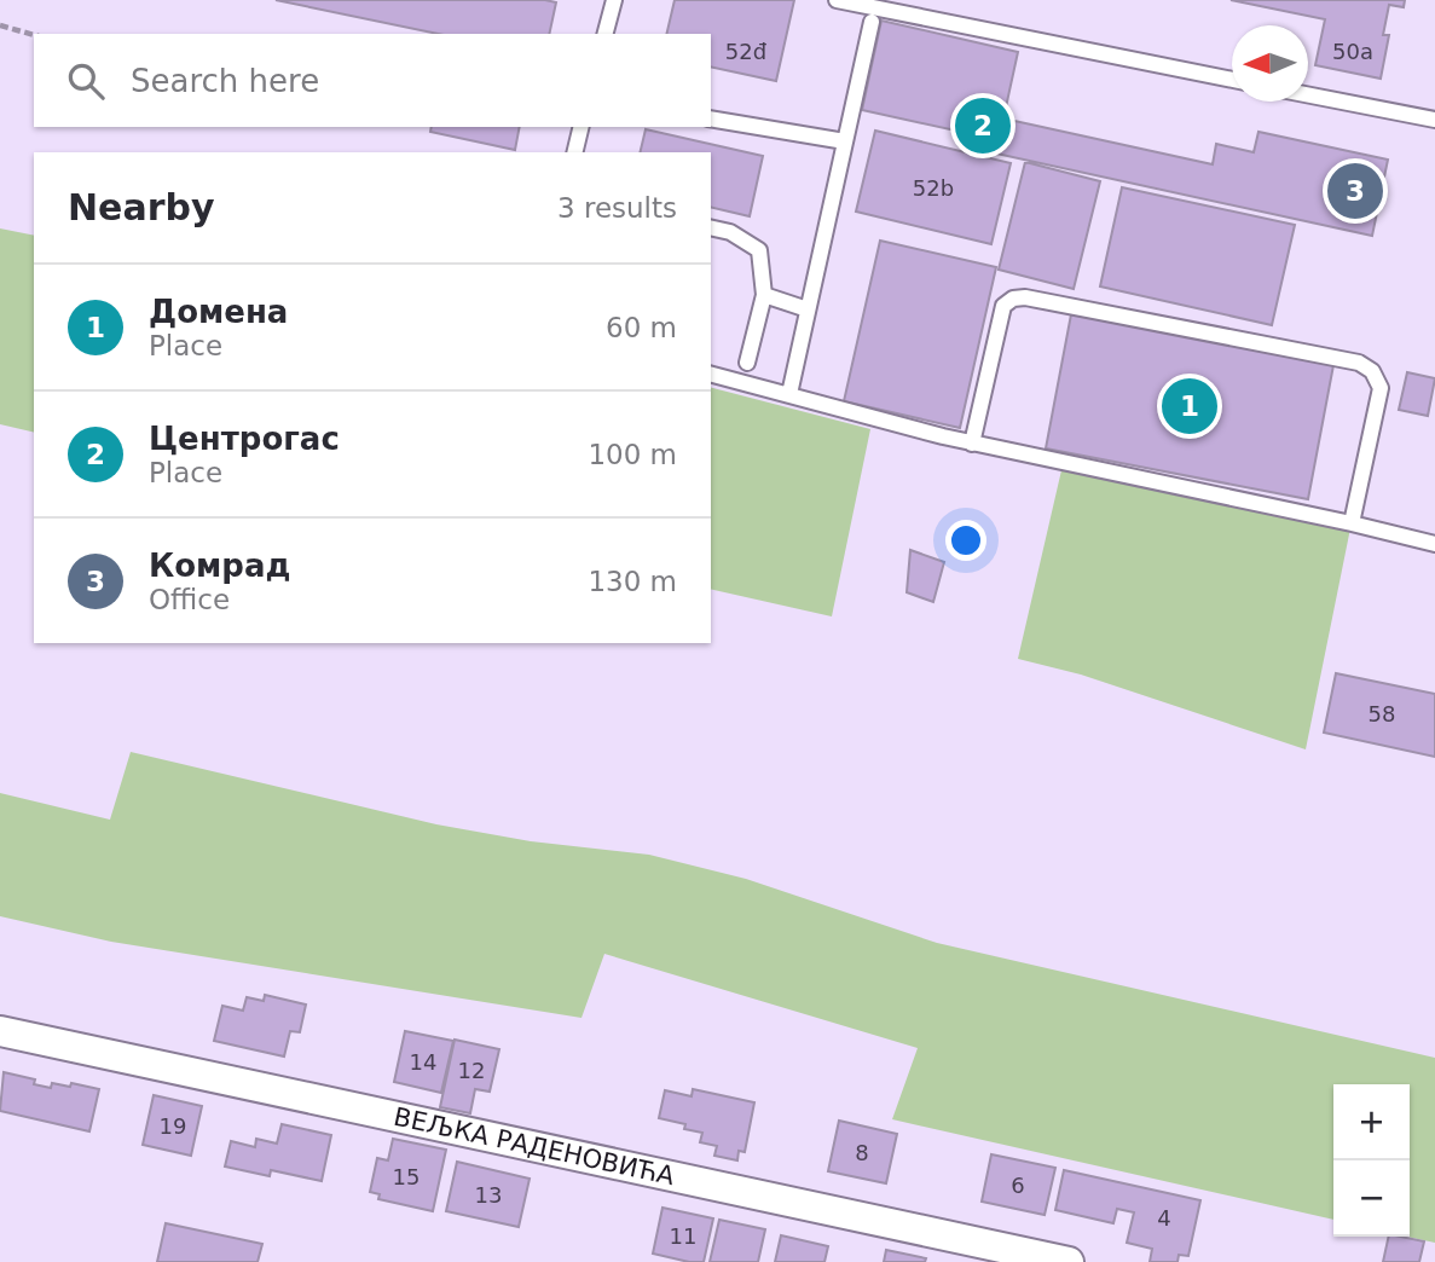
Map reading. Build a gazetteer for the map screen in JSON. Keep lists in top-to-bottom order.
{
  "streets": {
    "street": ["ВЕЉКА РАДЕНОВИЋА"]
  },
  "house_numbers": [
    "52đ",
    "50a",
    "52b",
    "58",
    "14",
    "12",
    "19",
    "8",
    "15",
    "6",
    "13",
    "4",
    "11"
  ],
  "north": "left",
  "page": {
    "search": "Search here",
    "pins": ["2", "3", "1"],
    "heading": ["Nearby", "3 results"],
    "list": [
      {
        "mark": "1",
        "name": "Домена",
        "note": "Place",
        "value": "60 m"
      },
      {
        "mark": "2",
        "name": "Центрогас",
        "note": "Place",
        "value": "100 m"
      },
      {
        "mark": "3",
        "name": "Комрад",
        "note": "Office",
        "value": "130 m"
      }
    ],
    "map_buttons": ["+", "−"]
  }
}
